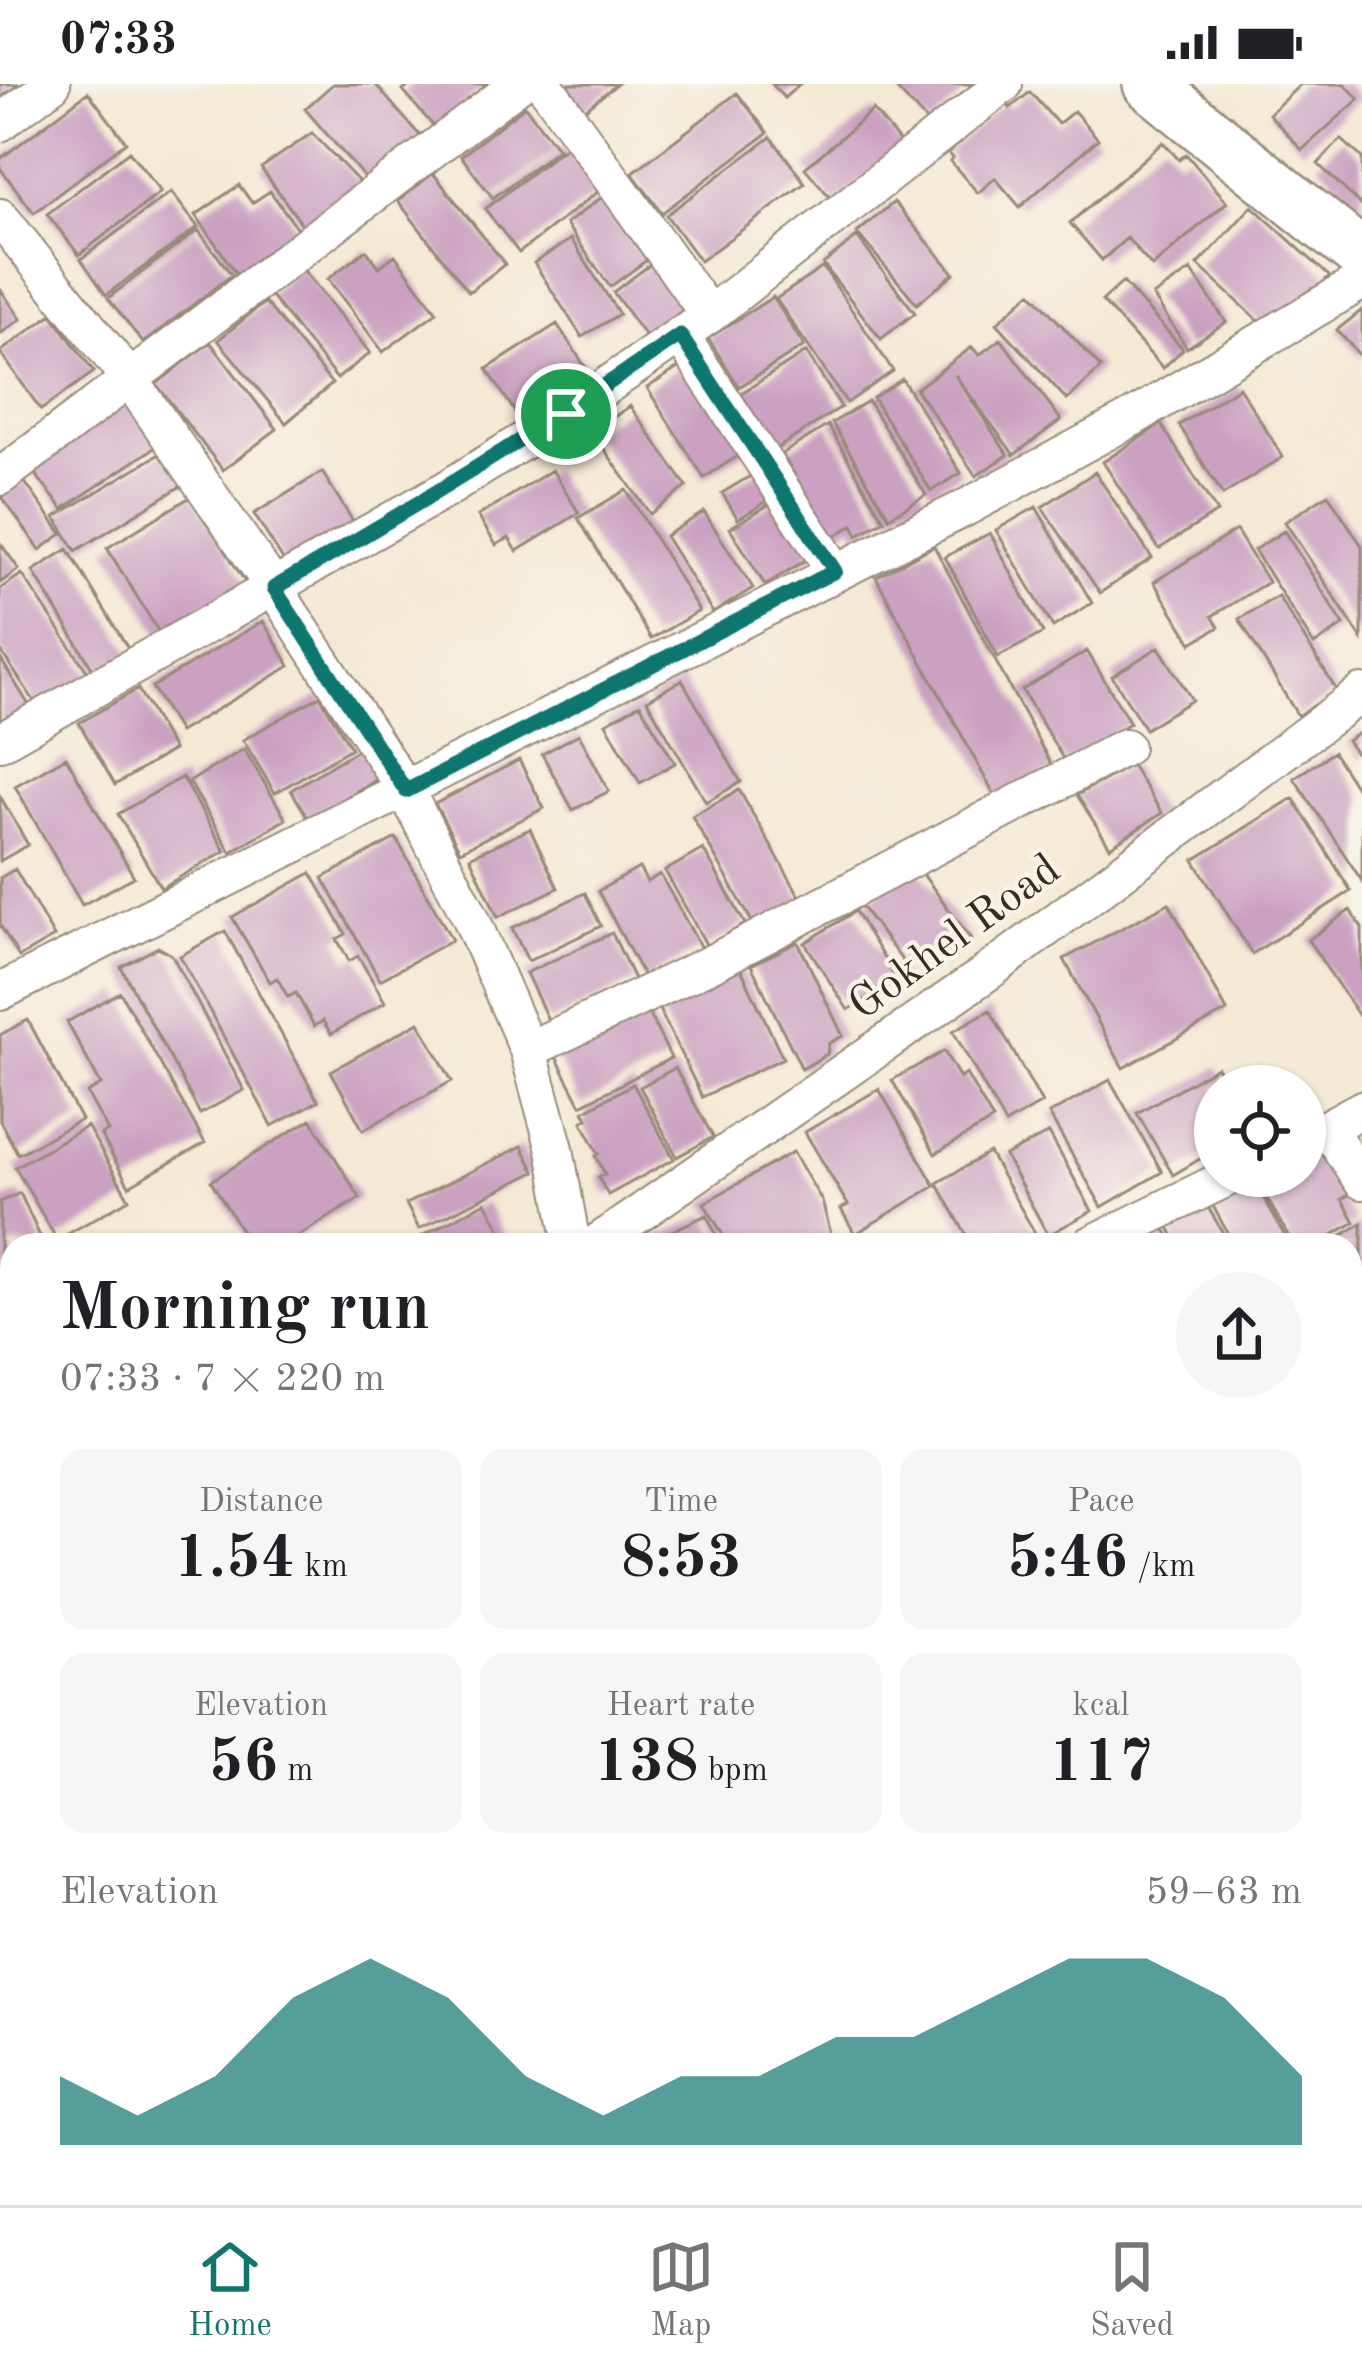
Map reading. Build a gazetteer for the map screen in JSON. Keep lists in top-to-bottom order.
{
  "streets": {
    "street": ["Gokhel Road"]
  },
  "page": {
    "status": "07:33",
    "heading": ["Morning run", "07:33 · 7 × 220 m"],
    "stats": [
      ["Distance", "1.54 km"],
      ["Time", "8:53"],
      ["Pace", "5:46 /km"],
      ["Elevation", "56 m"],
      ["Heart rate", "138 bpm"],
      ["kcal", "117"]
    ],
    "chart": ["Elevation", "59–63 m"],
    "tabs": ["Home", "Map", "Saved"]
  }
}
